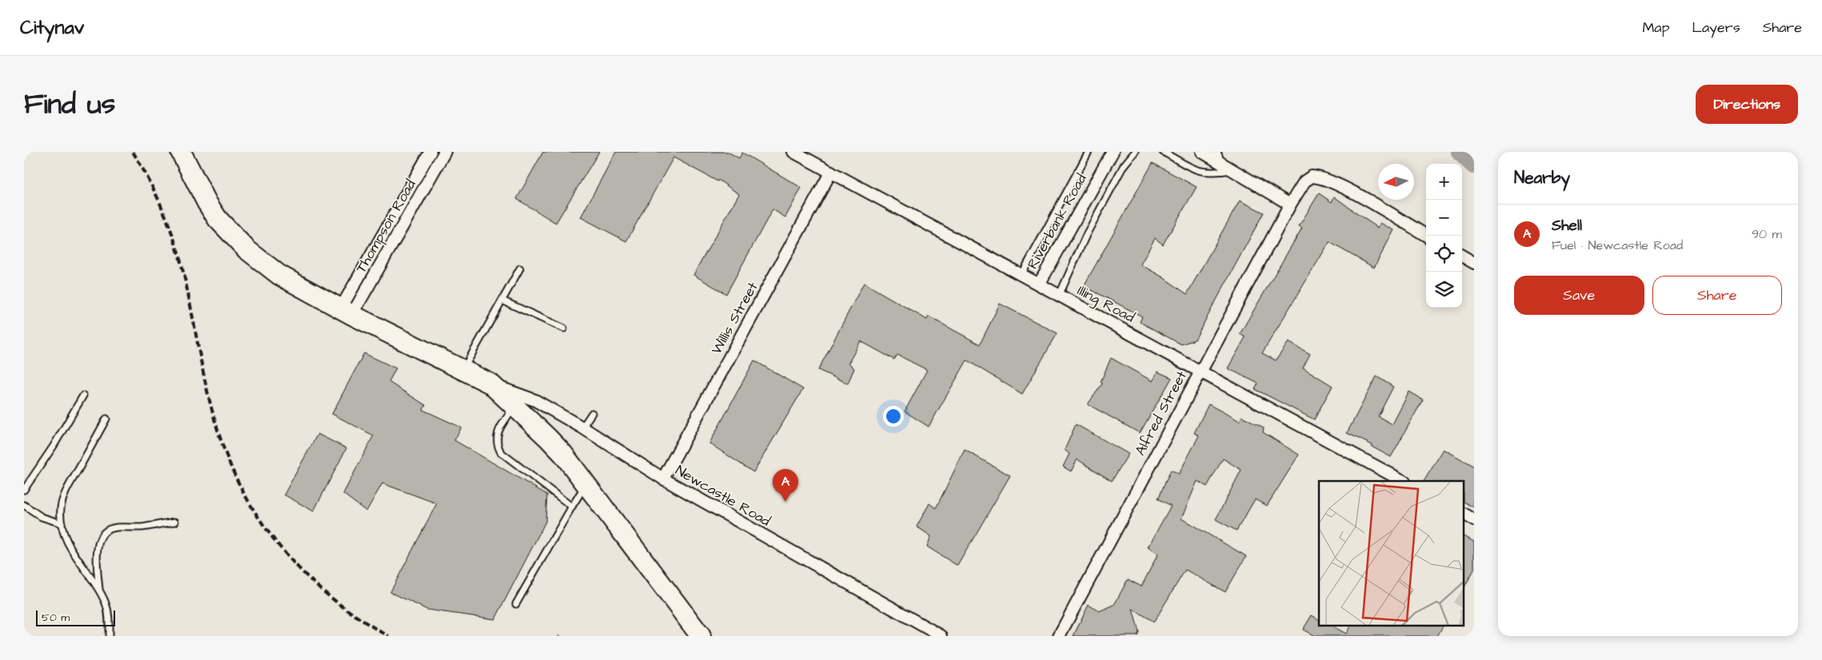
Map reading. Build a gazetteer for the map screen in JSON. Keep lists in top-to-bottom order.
{
  "streets": {
    "street": [
      "Riverbank Road",
      "Thompson Road",
      "Illing Road",
      "Willis Street",
      "Alfred Street",
      "Newcastle Road"
    ]
  },
  "crossings": [
    ["Riverbank Road", "Illing Road"],
    ["Illing Road", "Willis Street"],
    ["Illing Road", "Alfred Street"],
    ["Willis Street", "Newcastle Road"]
  ],
  "scale_bar": "50 m",
  "north": "left",
  "page": {
    "header": "Citynav",
    "nav": ["Map", "Layers", "Share"],
    "title": "Find us",
    "buttons": [
      "Directions",
      ["Save", "Share"]
    ],
    "heading": "Nearby",
    "map_buttons": ["+", "−"],
    "list": [
      {
        "mark": "A",
        "name": "Shell",
        "note": "Fuel · Newcastle Road",
        "value": "90 m"
      }
    ],
    "pins": "A",
    "scale": "50 m"
  }
}
